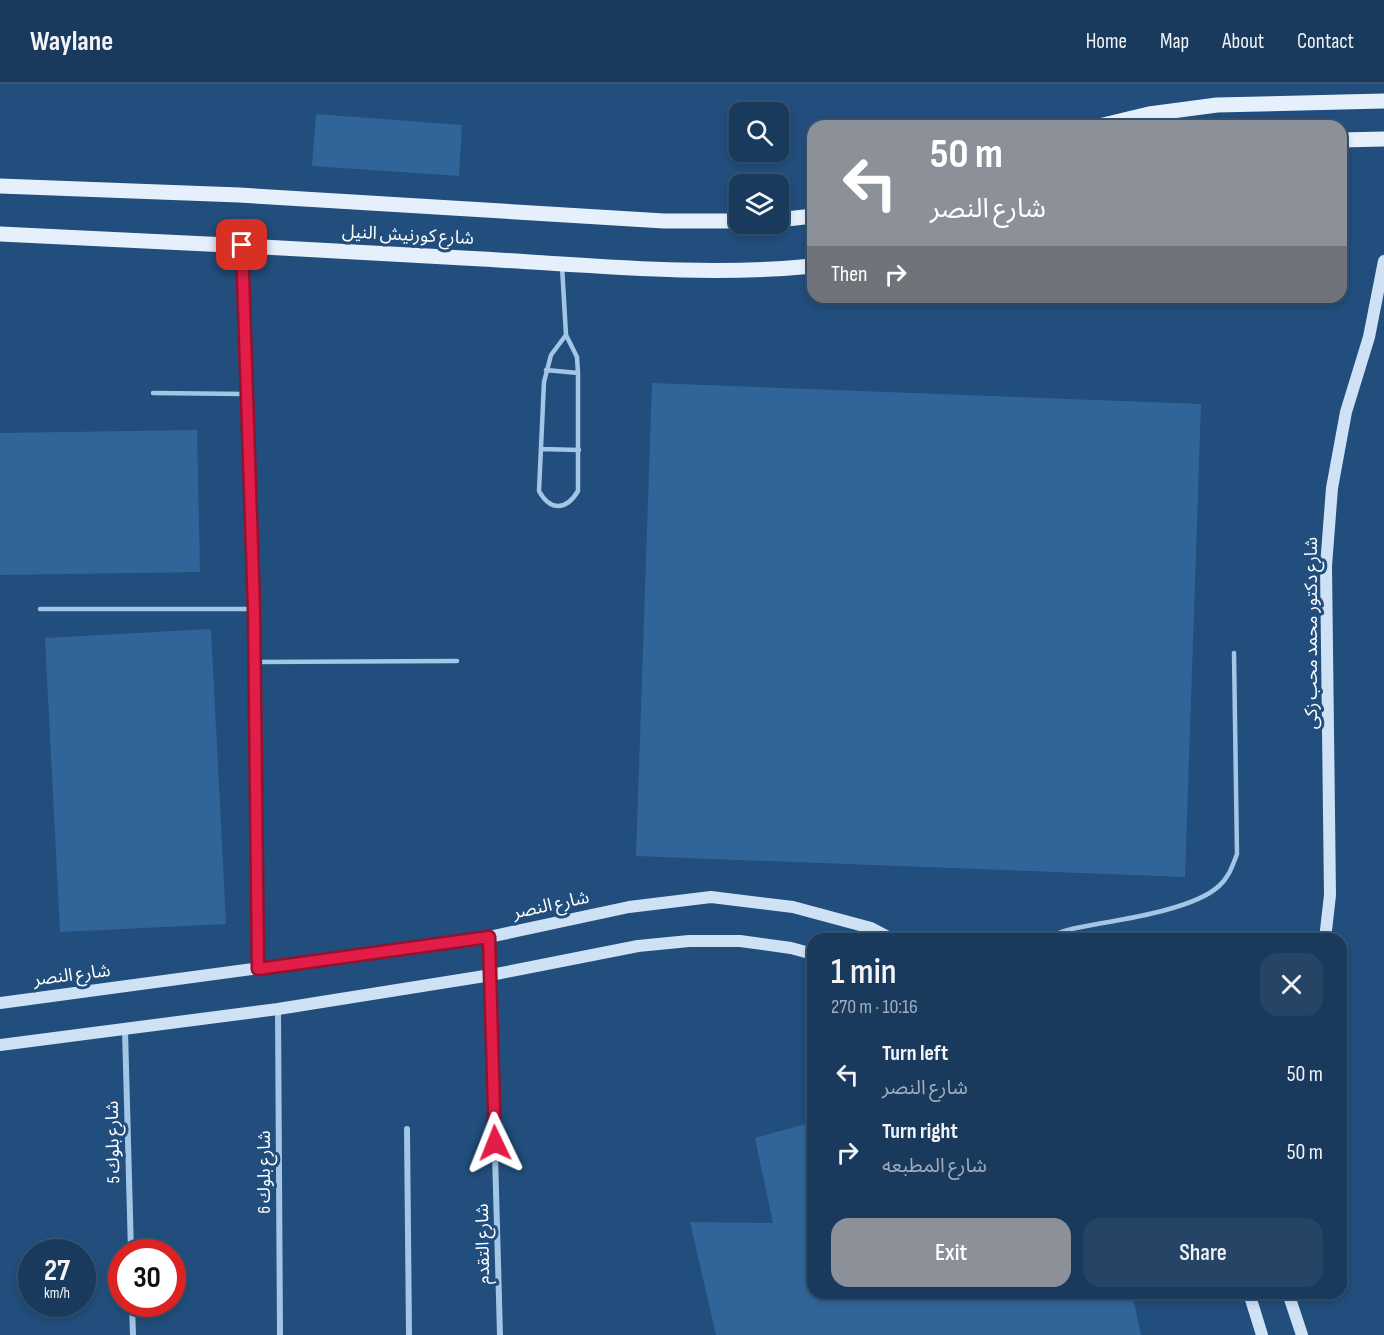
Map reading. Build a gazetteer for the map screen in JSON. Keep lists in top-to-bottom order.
{
  "streets": {
    "main road": ["شارع كورنيش النيل", "شارع دكتور محمد محب زكى", "شارع النصر"],
    "street": ["شارع بلوك 5", "شارع بلوك 6", "شارع التقدم"]
  },
  "crossings": [
    ["شارع النصر", "شارع التقدم"]
  ],
  "page": {
    "header": "Waylane",
    "nav": [
      "Home",
      "Map",
      "About",
      "Contact"
    ],
    "turn": ["50 m", "شارع النصر"],
    "then": "Then",
    "heading": ["1 min", "270 m · 10:16"],
    "list": [
      {
        "name": "Turn left",
        "note": "شارع النصر",
        "value": "50 m"
      },
      {
        "name": "Turn right",
        "note": "شارع المطبعه",
        "value": "50 m"
      }
    ],
    "buttons": ["Exit", "Share"],
    "speed": "27 km/h",
    "limit": "30"
  }
}
